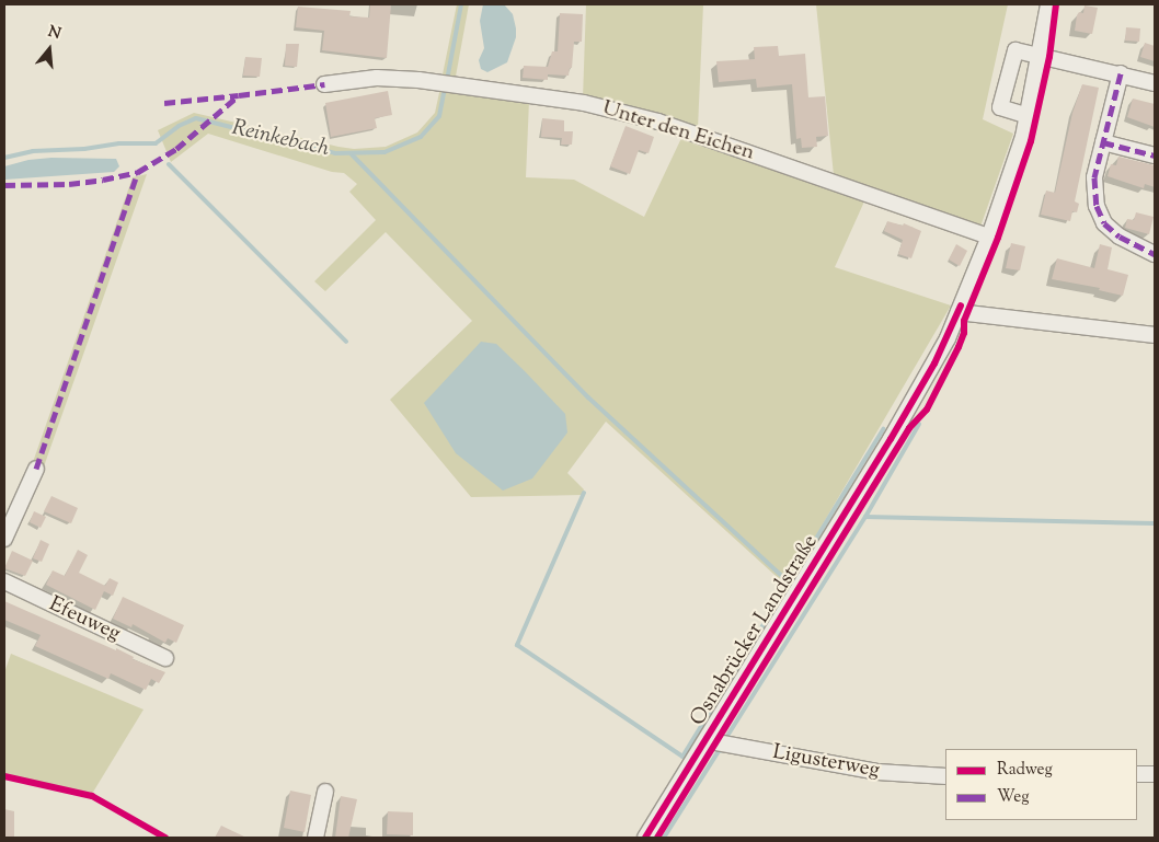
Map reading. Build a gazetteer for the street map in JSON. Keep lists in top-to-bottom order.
{
  "streets": {
    "street": [
      "Unter den Eichen",
      "Efeuweg",
      "Osnabrücker Landstraße",
      "Ligusterweg"
    ]
  },
  "crossings": [
    ["Unter den Eichen", "Osnabrücker Landstraße"],
    ["Osnabrücker Landstraße", "Ligusterweg"]
  ],
  "water": ["Reinkebach"],
  "legend": ["Radweg", "Weg"],
  "north": "top"
}
